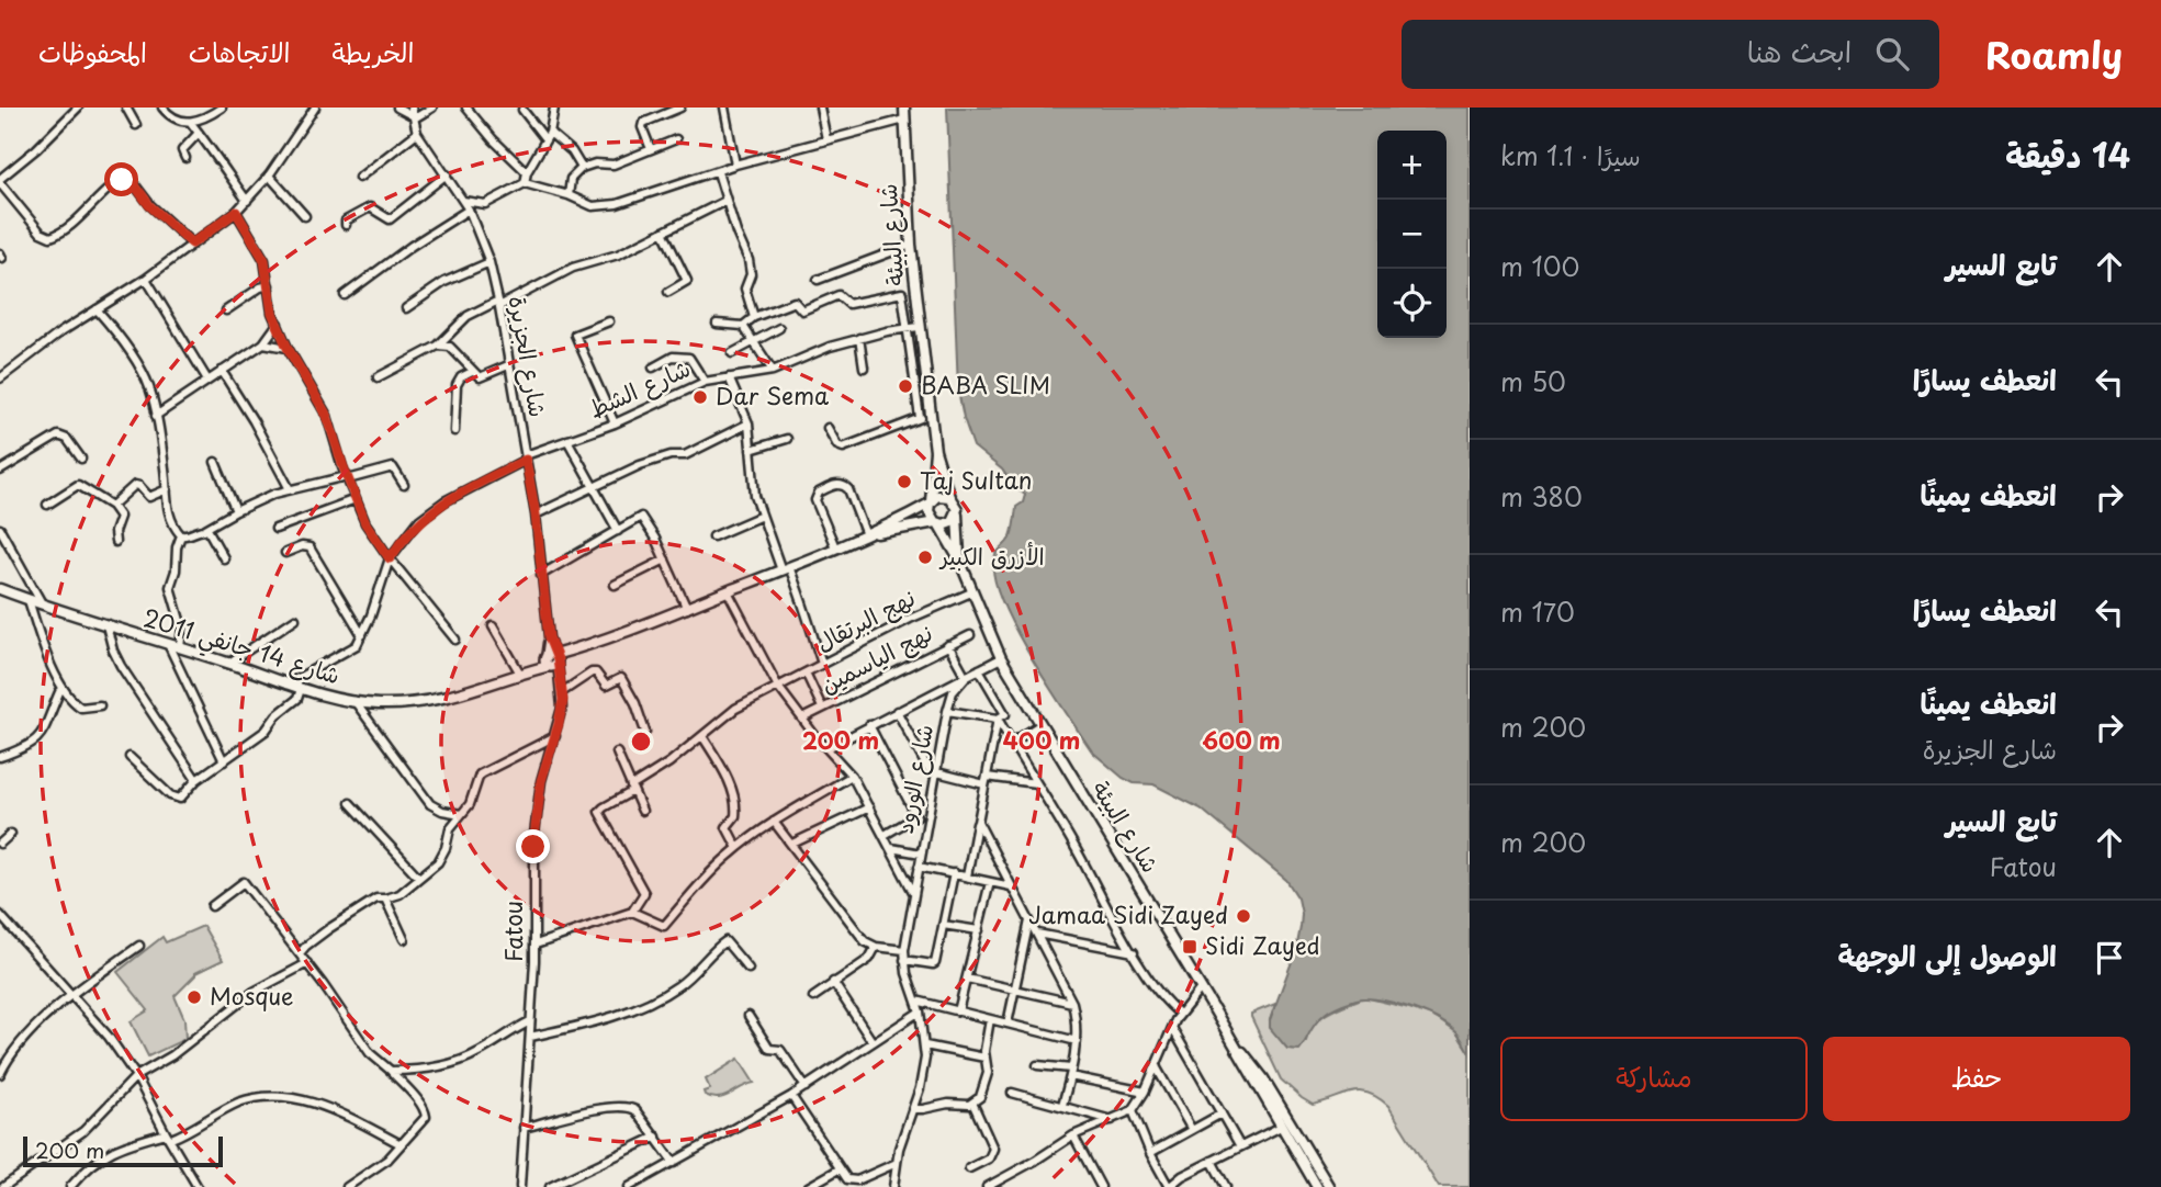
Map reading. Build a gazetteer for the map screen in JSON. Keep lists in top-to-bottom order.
{
  "streets": {
    "main road": ["شارع البيئة", "شارع 14 جانفي 2011"],
    "street": [
      "شارع الجزيرة",
      "شارع الشط",
      "نهج البرتقال",
      "نهج الياسمين",
      "شارع الورود",
      "Fatou"
    ]
  },
  "crossings": [
    ["شارع البيئة", "شارع الشط"],
    ["شارع البيئة", "نهج البرتقال"],
    ["شارع البيئة", "شارع 14 جانفي 2011"],
    ["شارع الجزيرة", "شارع الشط"],
    ["شارع الجزيرة", "شارع 14 جانفي 2011"],
    ["شارع الجزيرة", "Fatou"],
    ["شارع الشط", "شارع 14 جانفي 2011"],
    ["شارع 14 جانفي 2011", "Fatou"]
  ],
  "places": {
    "other": [
      "BABA SLIM",
      "Dar Sema",
      "Taj Sultan",
      "الأزرق الكبير",
      "Jamaa Sidi Zayed",
      "Mosque"
    ],
    "transit": ["Sidi Zayed"]
  },
  "scale_bar": "200 m",
  "page": {
    "header": "Roamly",
    "search": "ابحث هنا",
    "nav": ["الخريطة", "الاتجاهات", "المحفوظات"],
    "heading": ["14 دقيقة", "سيرًا · 1.1 km"],
    "map_buttons": ["+", "−"],
    "list": [
      ["تابع السير", "100 m"],
      ["انعطف يسارًا", "50 m"],
      ["انعطف يمينًا", "380 m"],
      ["انعطف يسارًا", "170 m"],
      ["انعطف يمينًا", "شارع الجزيرة", "200 m"],
      ["تابع السير", "Fatou", "200 m"],
      "الوصول إلى الوجهة"
    ],
    "buttons": ["حفظ", "مشاركة"],
    "scale": "200 m"
  },
  "rings": ["200 m", "400 m", "600 m"]
}
